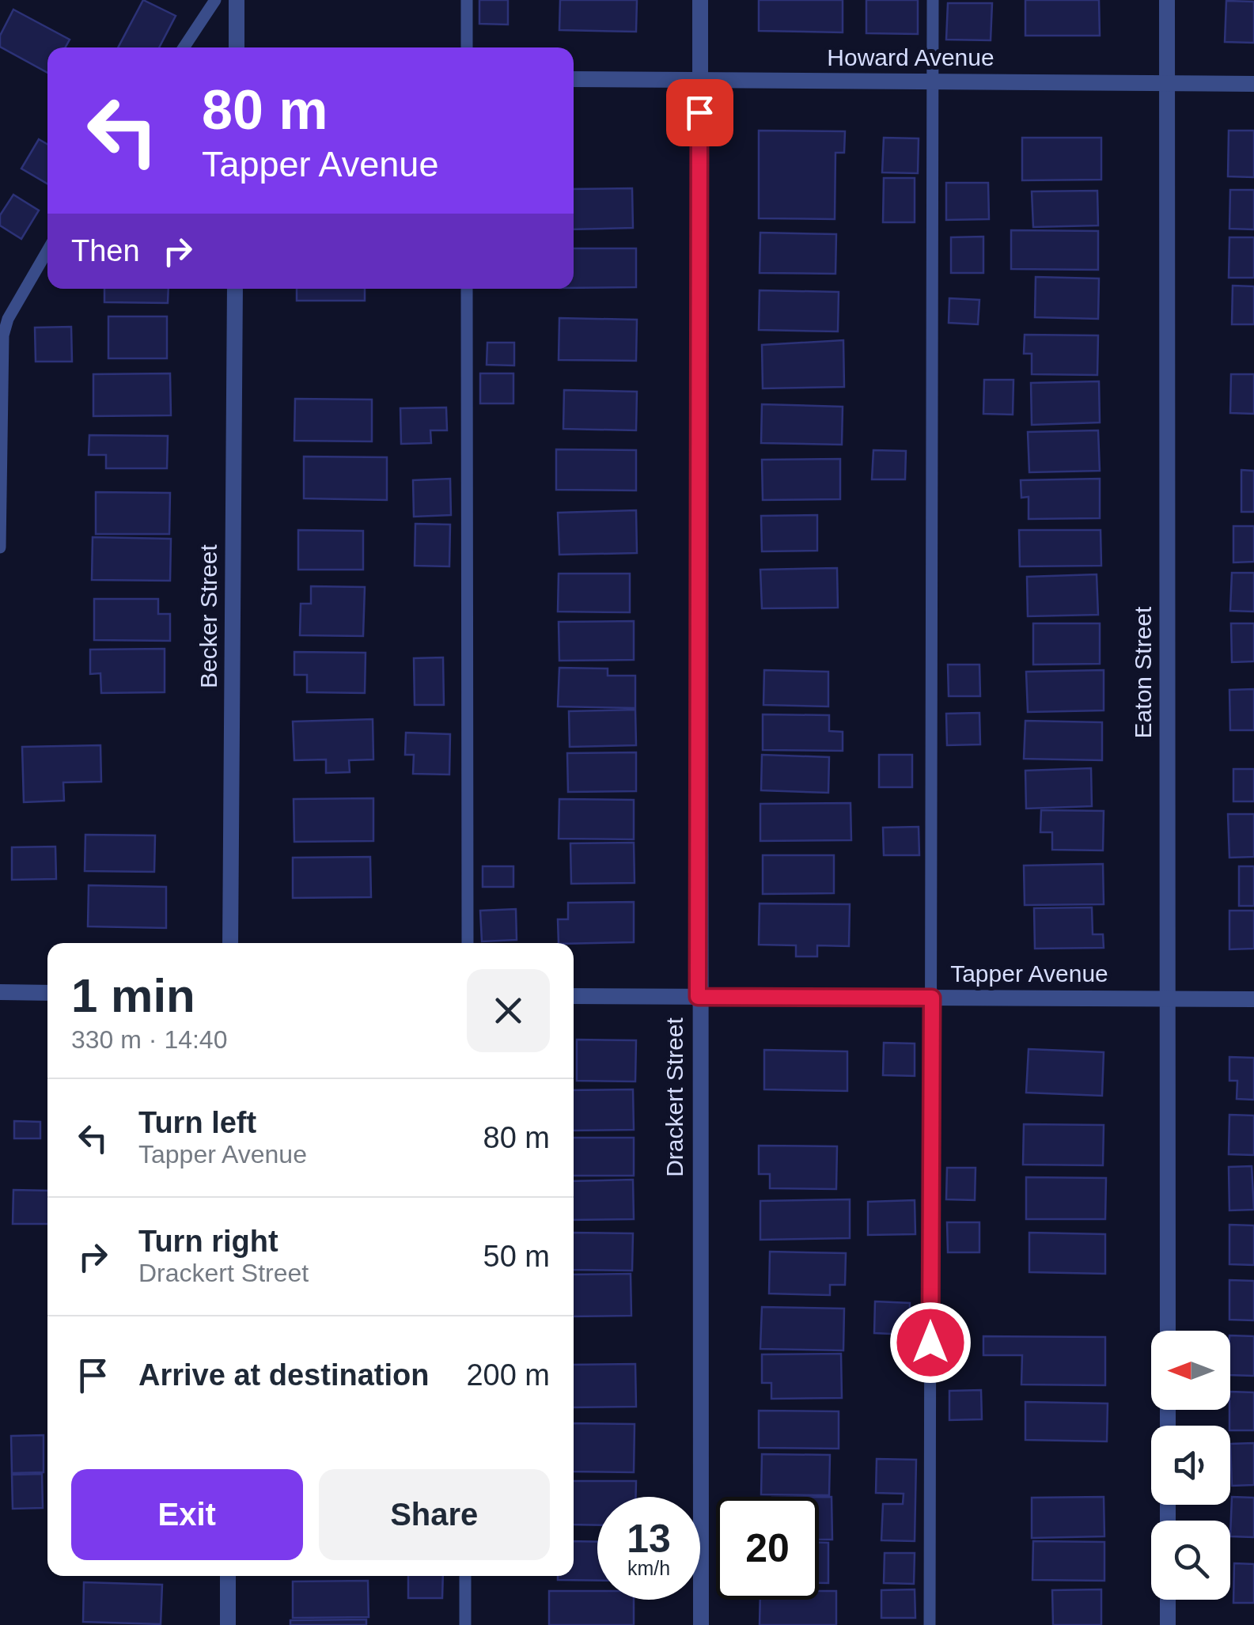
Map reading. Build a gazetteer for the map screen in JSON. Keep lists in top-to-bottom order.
{
  "streets": {
    "street": [
      "Howard Avenue",
      "Becker Street",
      "Eaton Street",
      "Tapper Avenue",
      "Drackert Street"
    ]
  },
  "crossings": [
    ["Howard Avenue", "Eaton Street"],
    ["Howard Avenue", "Drackert Street"],
    ["Eaton Street", "Tapper Avenue"],
    ["Tapper Avenue", "Drackert Street"]
  ],
  "north": "left",
  "page": {
    "turn": ["80 m", "Tapper Avenue"],
    "then": "Then",
    "heading": ["1 min", "330 m · 14:40"],
    "list": [
      {
        "name": "Turn left",
        "note": "Tapper Avenue",
        "value": "80 m"
      },
      {
        "name": "Turn right",
        "note": "Drackert Street",
        "value": "50 m"
      },
      {
        "name": "Arrive at destination",
        "value": "200 m"
      }
    ],
    "buttons": ["Exit", "Share"],
    "speed": "13 km/h",
    "limit": "20"
  }
}
